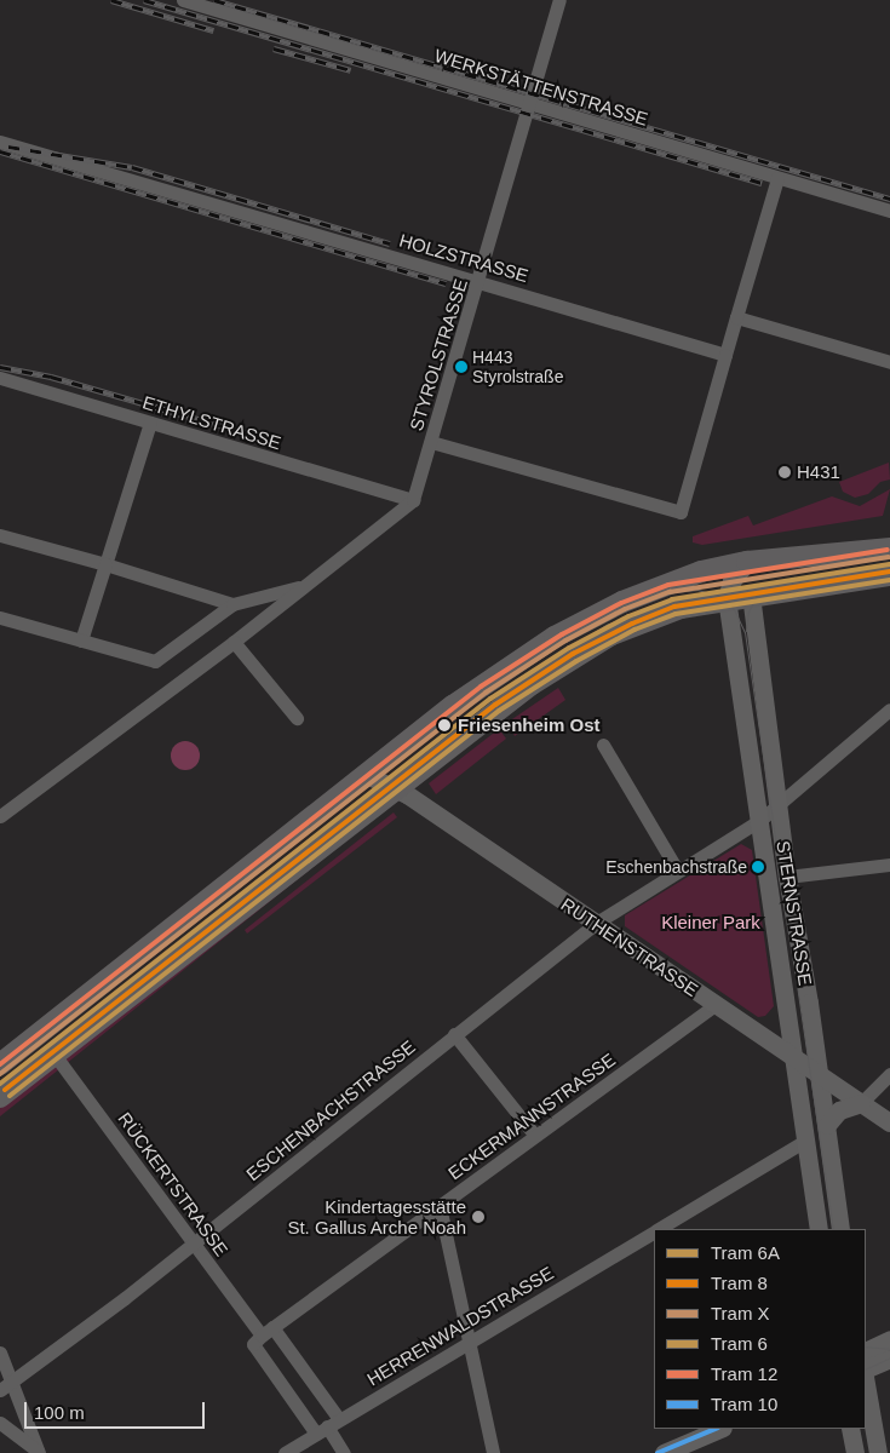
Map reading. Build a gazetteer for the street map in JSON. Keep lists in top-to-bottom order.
{
  "streets": {
    "main road": ["STERNSTRASSE", "RUTHENSTRASSE"],
    "street": [
      "WERKSTÄTTENSTRASSE",
      "HOLZSTRASSE",
      "STYROLSTRASSE",
      "ETHYLSTRASSE",
      "ESCHENBACHSTRASSE",
      "ECKERMANNSTRASSE",
      "RÜCKERTSTRASSE",
      "HERRENWALDSTRASSE"
    ]
  },
  "crossings": [
    ["WERKSTÄTTENSTRASSE", "STYROLSTRASSE"],
    ["HOLZSTRASSE", "STYROLSTRASSE"],
    ["STYROLSTRASSE", "ETHYLSTRASSE"],
    ["STERNSTRASSE", "RUTHENSTRASSE"],
    ["STERNSTRASSE", "ESCHENBACHSTRASSE"],
    ["STERNSTRASSE", "HERRENWALDSTRASSE"],
    ["RUTHENSTRASSE", "ESCHENBACHSTRASSE"],
    ["RUTHENSTRASSE", "ECKERMANNSTRASSE"],
    ["ESCHENBACHSTRASSE", "RÜCKERTSTRASSE"],
    ["ECKERMANNSTRASSE", "RÜCKERTSTRASSE"],
    ["RÜCKERTSTRASSE", "HERRENWALDSTRASSE"]
  ],
  "parks": ["Kleiner Park"],
  "places": [
    "H443 Styrolstraße",
    "H431",
    "Friesenheim Ost",
    "Eschenbachstraße",
    "Kindertagesstätte St. Gallus Arche Noah"
  ],
  "lines": [
    "tram line 12",
    "tram line X",
    "tram line 6A",
    "tram line 8",
    "tram line 6",
    "tram line 10"
  ],
  "legend": [
    "Tram 6A",
    "Tram 8",
    "Tram X",
    "Tram 6",
    "Tram 12",
    "Tram 10"
  ],
  "scale_bar": "100 m"
}
